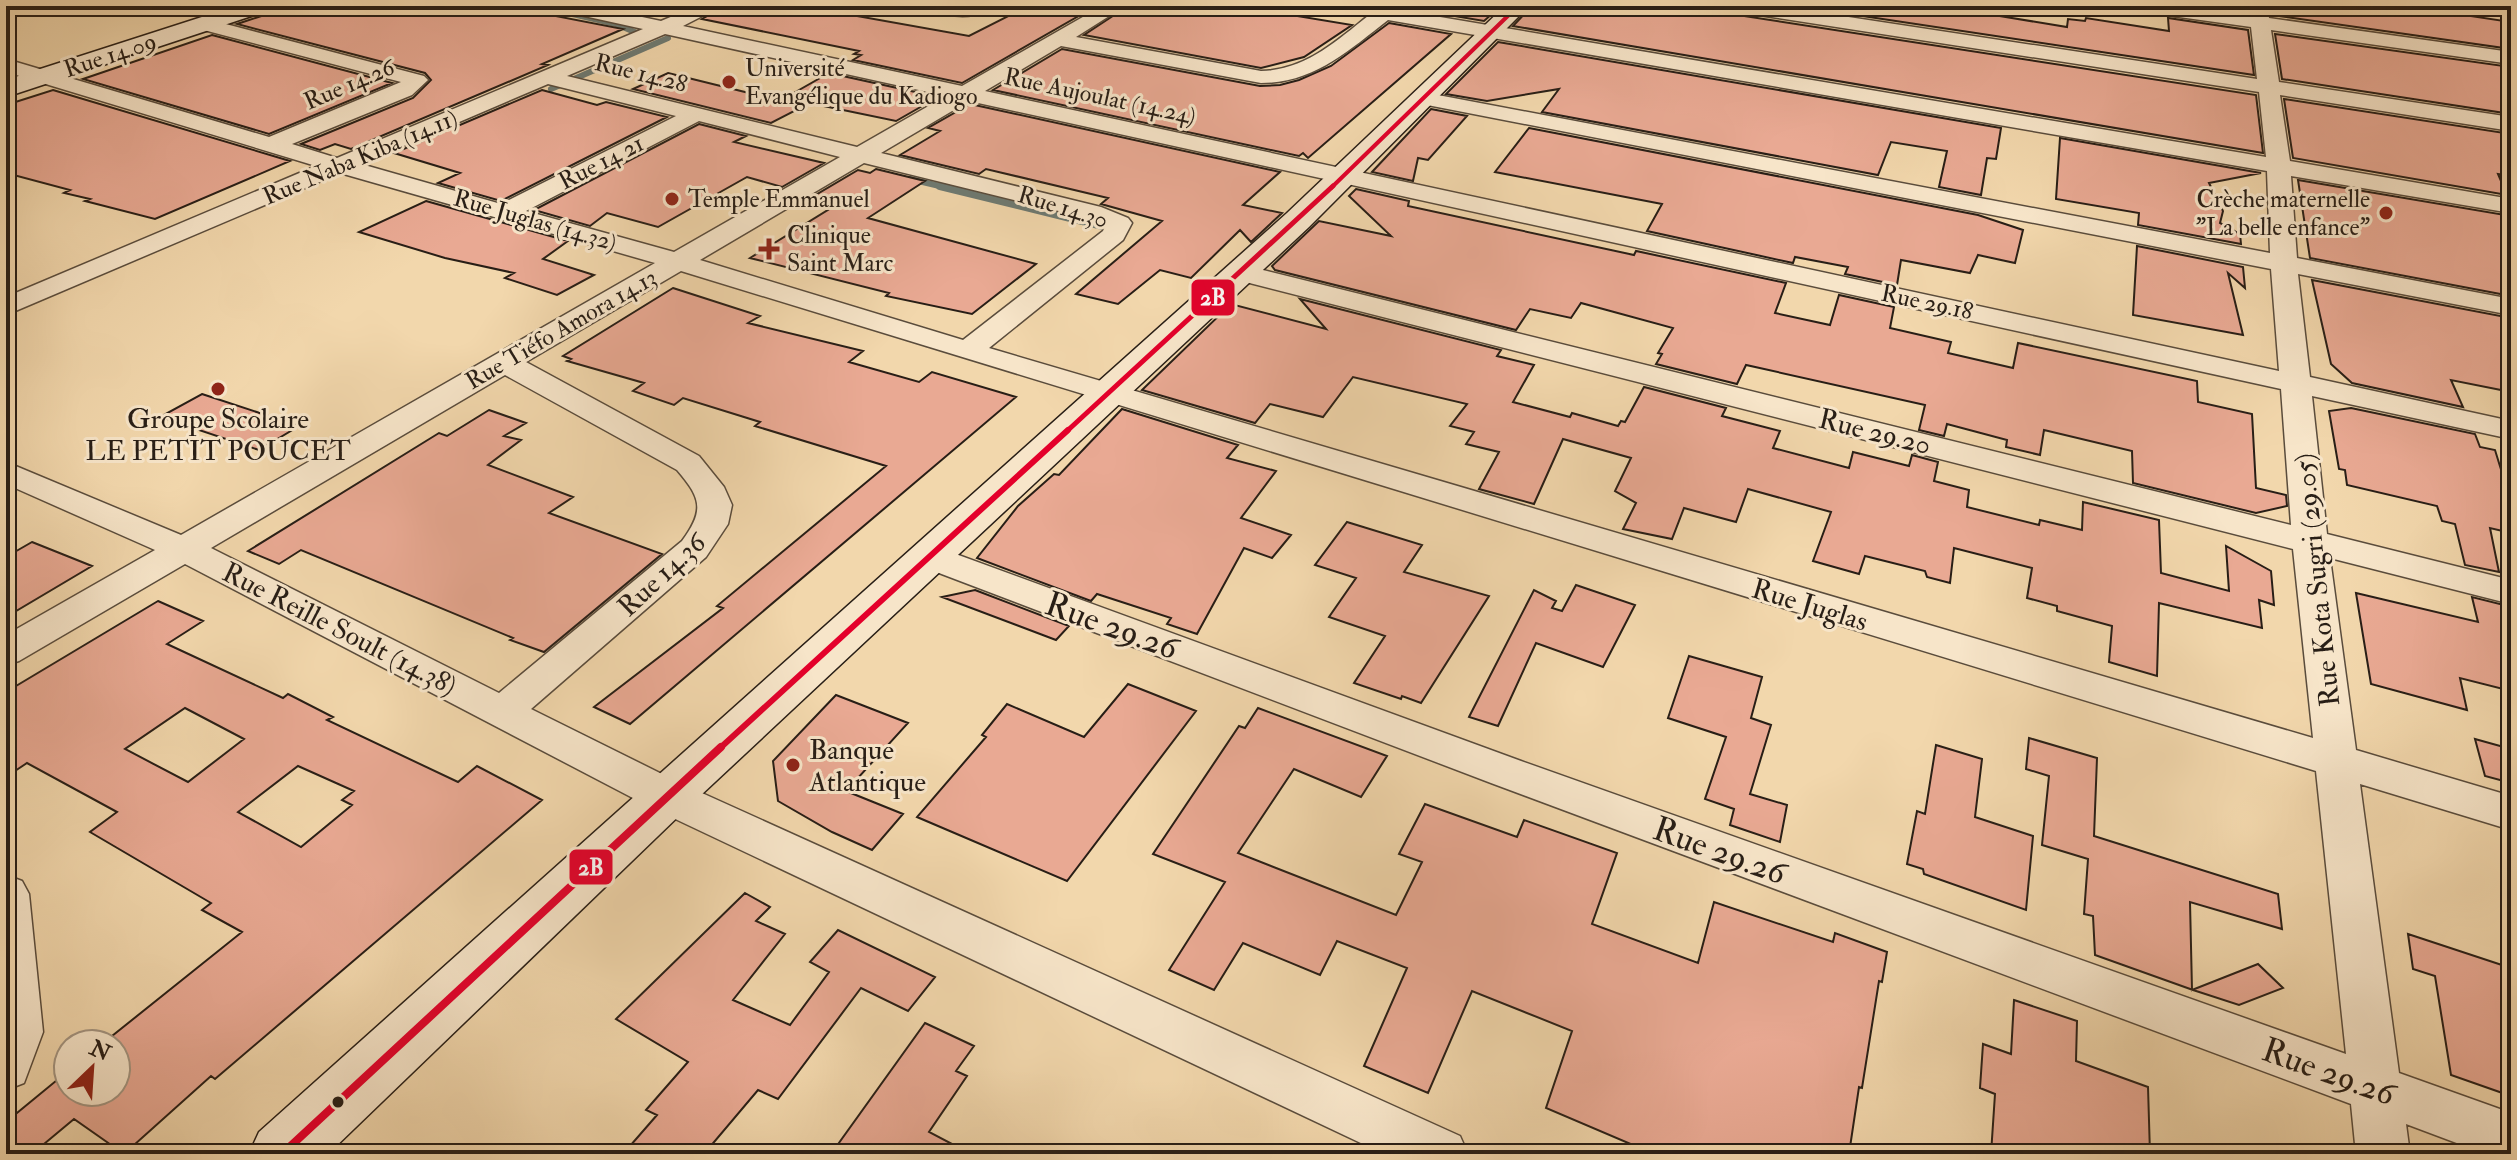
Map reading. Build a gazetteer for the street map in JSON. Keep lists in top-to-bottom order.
{
  "streets": {
    "street": [
      "Rue 14.09",
      "Rue 14.28",
      "Rue 14.26",
      "Rue Aujoulat (14.24)",
      "Rue Naba Kiba (14.11)",
      "Rue 14 21",
      "Rue 14.30",
      "Rue Juglas (14.32)",
      "Rue 29.18",
      "Rue Tiéfo Amora 14.13",
      "Rue 29.20",
      "Rue 14.36",
      "Rue Kota Sugri (29.05)",
      "Rue Juglas",
      "Rue 29.26",
      "Rue Reille Soult (14.38)"
    ]
  },
  "crossings": [
    ["Rue 14.09", "Rue 14.26"],
    ["Rue 14.09", "Rue Juglas (14.32)"],
    ["Rue 14.28", "Rue Naba Kiba (14.11)"],
    ["Rue 14.28", "Rue 14 21"],
    ["Rue 14.28", "Rue 14.30"],
    ["Rue 14.28", "Rue Tiéfo Amora 14.13"],
    ["Rue 14.26", "Rue Juglas (14.32)"],
    ["Rue Aujoulat (14.24)", "Rue Naba Kiba (14.11)"],
    ["Rue Aujoulat (14.24)", "Rue 29.18"],
    ["Rue Aujoulat (14.24)", "Rue Tiéfo Amora 14.13"],
    ["Rue Naba Kiba (14.11)", "Rue Juglas (14.32)"],
    ["Rue 14 21", "Rue Juglas (14.32)"],
    ["Rue 14.30", "Rue Juglas (14.32)"],
    ["Rue 14.30", "Rue Tiéfo Amora 14.13"],
    ["Rue Juglas (14.32)", "Rue Tiéfo Amora 14.13"],
    ["Rue Juglas (14.32)", "Rue Juglas"],
    ["Rue 29.18", "Rue Kota Sugri (29.05)"],
    ["Rue Tiéfo Amora 14.13", "Rue 14.36"],
    ["Rue Tiéfo Amora 14.13", "Rue Reille Soult (14.38)"],
    ["Rue 29.20", "Rue Kota Sugri (29.05)"],
    ["Rue 14.36", "Rue Reille Soult (14.38)"],
    ["Rue Kota Sugri (29.05)", "Rue Juglas"],
    ["Rue Kota Sugri (29.05)", "Rue 29.26"]
  ],
  "places": {
    "other": [
      "Université Evangélique du Kadiogo",
      "Temple Emmanuel",
      "Crèche maternelle \"La belle enfance\"",
      "Groupe Scolaire LE PETIT POUCET",
      "Banque Atlantique"
    ],
    "health": ["Clinique Saint Marc"]
  },
  "lines": ["transit line 2B"],
  "north": "top right"
}
